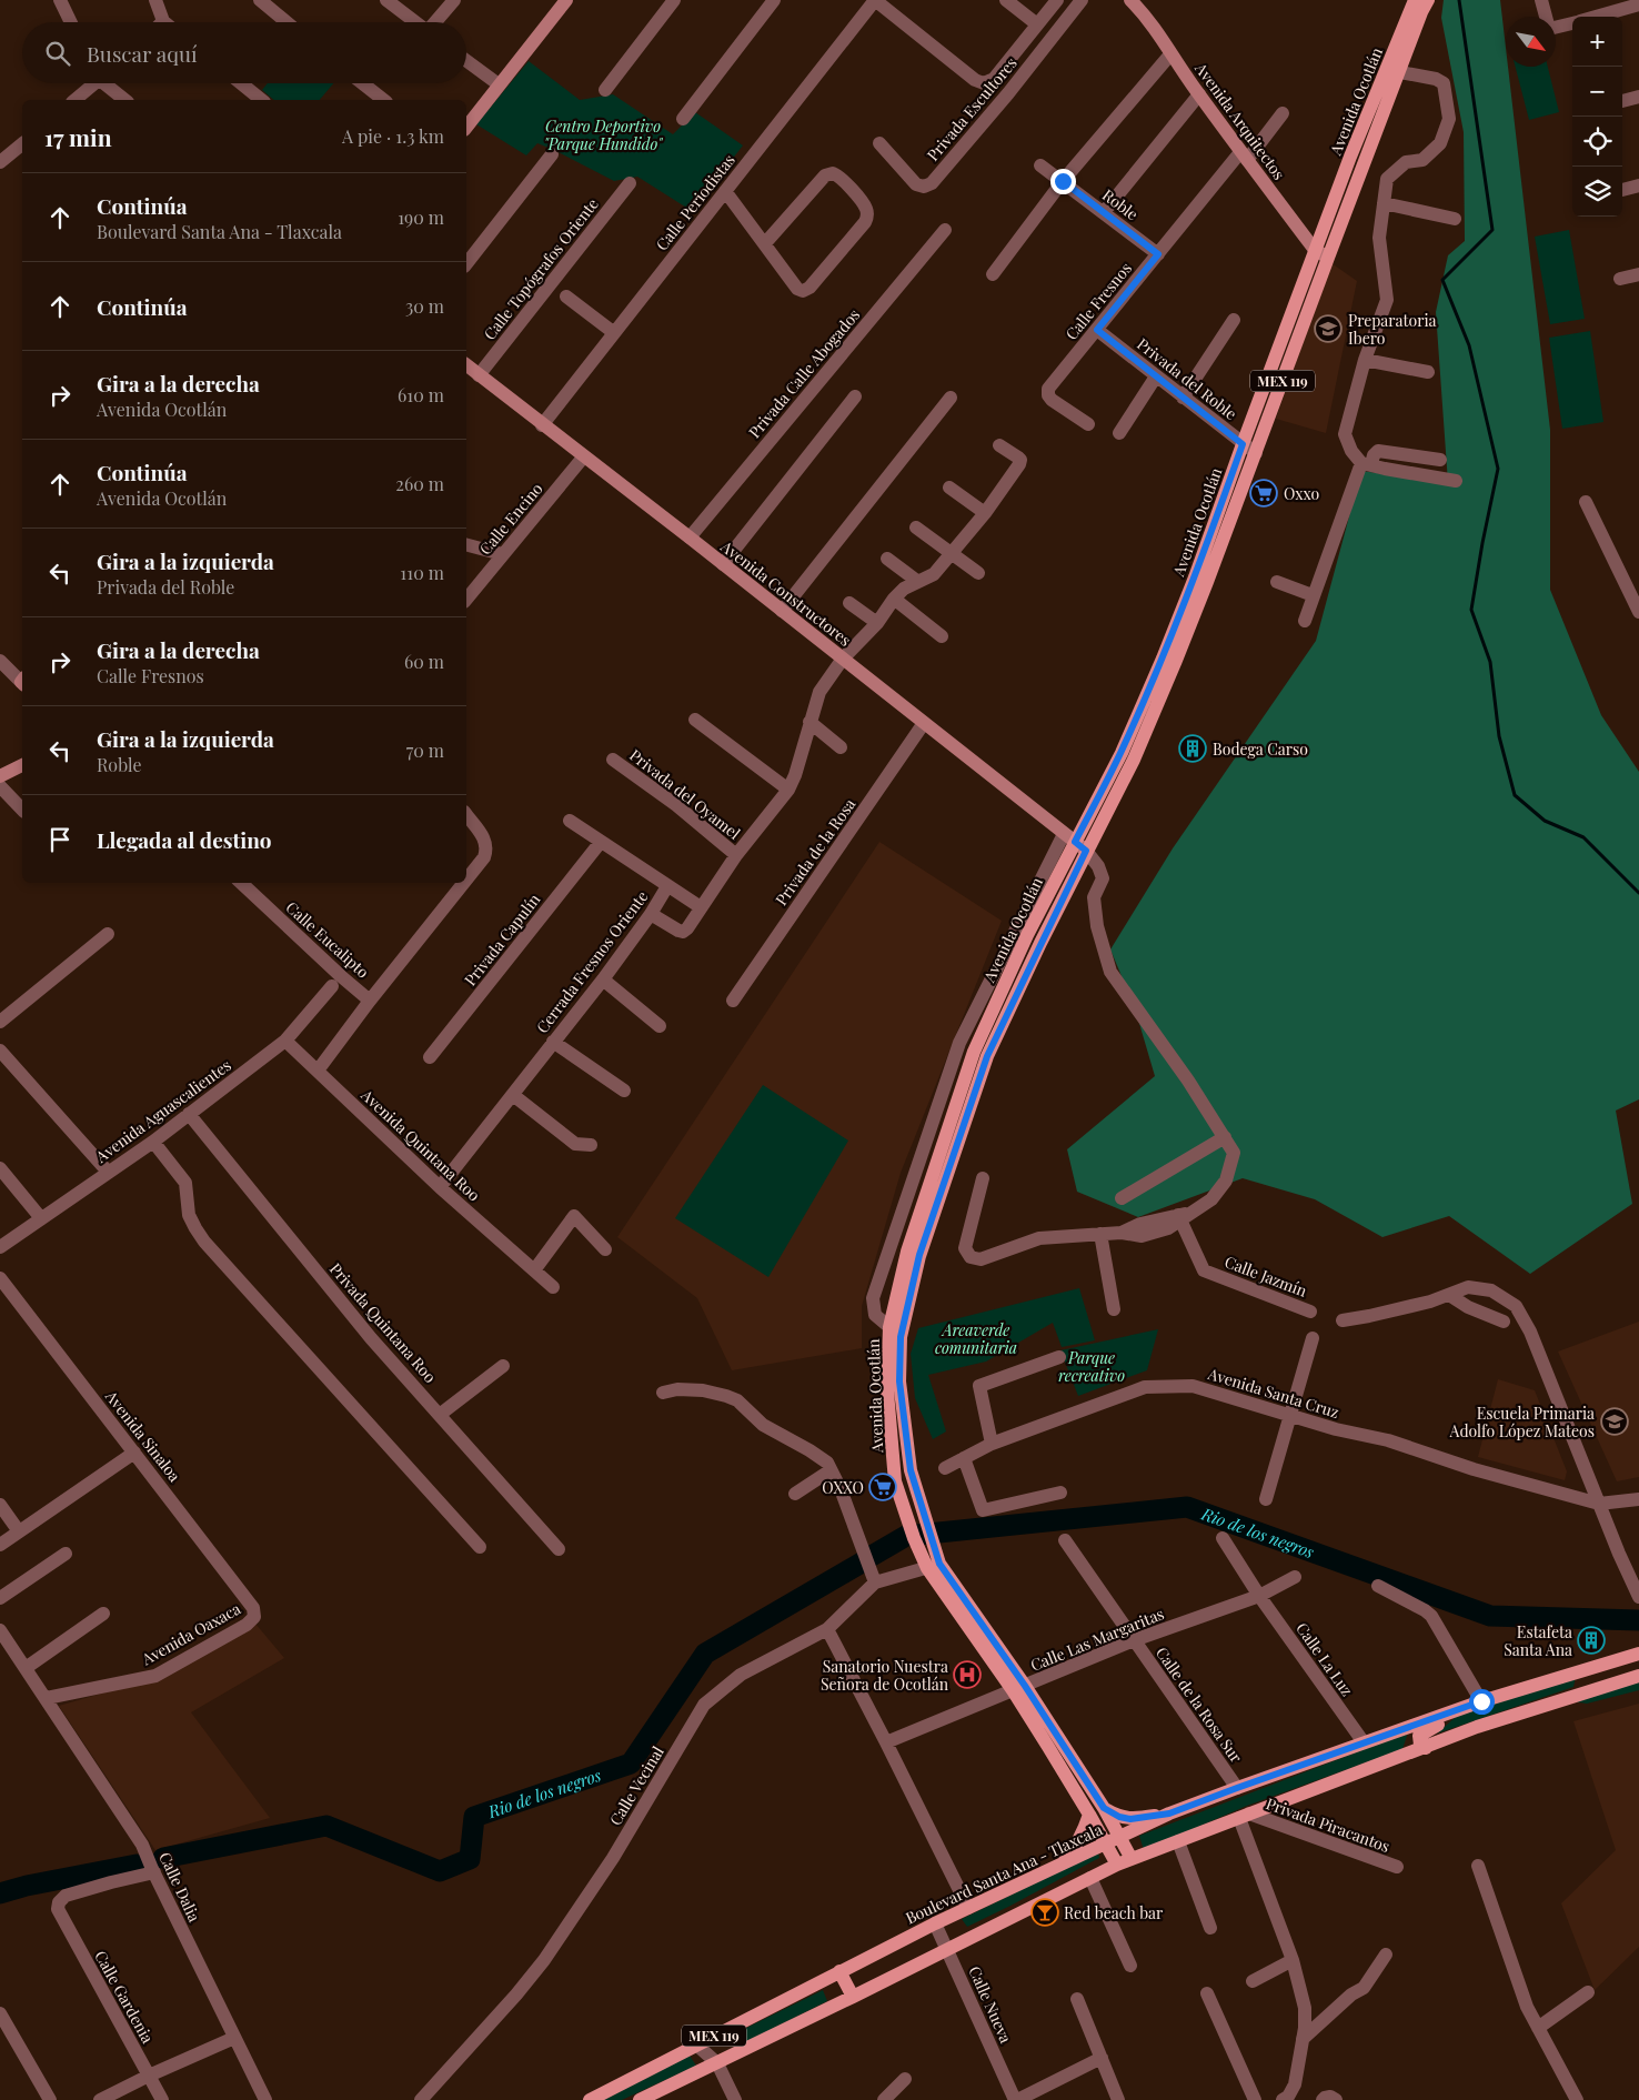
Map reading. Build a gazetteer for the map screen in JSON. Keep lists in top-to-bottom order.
{
  "streets": {
    "main road": ["Avenida Ocotlán", "MEX 119", "Boulevard Santa Ana - Tlaxcala"],
    "street": [
      "Privada Escultores",
      "Avenida Arquitectos",
      "Calle Periodistas",
      "Roble",
      "Calle Topógrafos Oriente",
      "Calle Fresnos",
      "Privada Calle Abogados",
      "Privada del Roble",
      "Calle Encino",
      "Avenida Constructores",
      "Privada del Oyamel",
      "Privada de la Rosa",
      "Calle Eucalipto",
      "Privada Capulín",
      "Cerrada Fresnos Oriente",
      "Avenida Aguascalientes",
      "Avenida Quintana Roo",
      "Calle Jazmín",
      "Privada Quintana Roo",
      "Avenida Santa Cruz",
      "Avenida Sinaloa",
      "Avenida Oaxaca",
      "Calle Las Margaritas",
      "Calle La Luz",
      "Calle de la Rosa Sur",
      "Calle Vecinal",
      "Privada Piracantos",
      "Calle Dalia",
      "Calle Gardenia",
      "Calle Nueva"
    ]
  },
  "crossings": [
    ["Avenida Ocotlán", "Avenida Arquitectos"],
    ["Avenida Ocotlán", "Privada del Roble"],
    ["Avenida Ocotlán", "MEX 119"],
    ["Avenida Ocotlán", "Avenida Constructores"],
    ["Avenida Ocotlán", "Calle Las Margaritas"],
    ["Avenida Ocotlán", "Calle Vecinal"],
    ["Avenida Ocotlán", "Boulevard Santa Ana - Tlaxcala"],
    ["Privada Escultores", "Calle Periodistas"],
    ["Avenida Arquitectos", "Calle Fresnos"],
    ["Calle Periodistas", "Avenida Constructores"],
    ["Roble", "Calle Fresnos"],
    ["Calle Topógrafos Oriente", "Avenida Constructores"],
    ["Calle Fresnos", "Privada del Roble"],
    ["Privada Calle Abogados", "Avenida Constructores"],
    ["MEX 119", "Privada Piracantos"],
    ["MEX 119", "Calle Nueva"],
    ["Calle Encino", "Avenida Constructores"],
    ["Avenida Constructores", "Privada de la Rosa"],
    ["Cerrada Fresnos Oriente", "Avenida Quintana Roo"],
    ["Avenida Aguascalientes", "Avenida Quintana Roo"],
    ["Avenida Aguascalientes", "Privada Quintana Roo"],
    ["Avenida Sinaloa", "Avenida Oaxaca"],
    ["Avenida Oaxaca", "Calle Dalia"],
    ["Calle Las Margaritas", "Calle La Luz"],
    ["Calle Las Margaritas", "Calle de la Rosa Sur"],
    ["Calle La Luz", "Boulevard Santa Ana - Tlaxcala"],
    ["Calle de la Rosa Sur", "Boulevard Santa Ana - Tlaxcala"],
    ["Boulevard Santa Ana - Tlaxcala", "Calle Nueva"],
    ["Calle Dalia", "Calle Gardenia"]
  ],
  "water": ["Rio de los negros"],
  "parks": ["Centro Deportivo \"Parque Hundido\"", "Areaverde comunitaria", "Parque recreativo"],
  "places": {
    "school or university": ["Preparatoria Ibero", "Escuela Primaria Adolfo López Mateos"],
    "supermarket": ["Oxxo", "OXXO"],
    "building": ["Bodega Carso", "Estafeta Santa Ana"],
    "hospital": ["Sanatorio Nuestra Señora de Ocotlán"],
    "bar": ["Red beach bar"]
  },
  "north": "bottom right",
  "page": {
    "map_buttons": ["+", "−"],
    "search": "Buscar aquí",
    "heading": ["17 min", "A pie · 1.3 km"],
    "list": [
      ["Continúa", "Boulevard Santa Ana - Tlaxcala", "190 m"],
      ["Continúa", "30 m"],
      ["Gira a la derecha", "Avenida Ocotlán", "610 m"],
      ["Continúa", "Avenida Ocotlán", "260 m"],
      ["Gira a la izquierda", "Privada del Roble", "110 m"],
      ["Gira a la derecha", "Calle Fresnos", "60 m"],
      ["Gira a la izquierda", "Roble", "70 m"],
      "Llegada al destino"
    ]
  }
}
